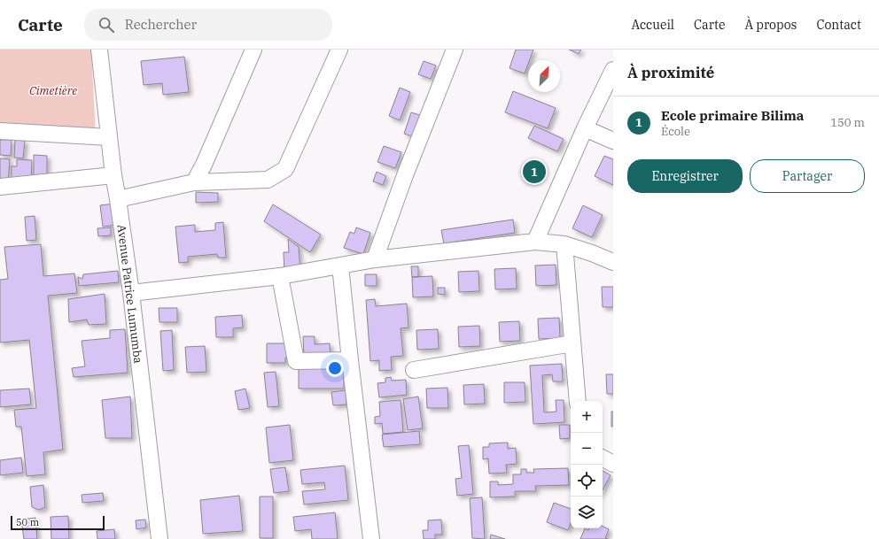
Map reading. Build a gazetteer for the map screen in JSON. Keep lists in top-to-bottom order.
{
  "streets": {
    "street": ["Avenue Patrice Lumumba"]
  },
  "parks": ["Cimetière"],
  "scale_bar": "50 m",
  "north": "top right",
  "page": {
    "header": "Carte",
    "search": "Rechercher",
    "nav": [
      "Accueil",
      "Carte",
      "À propos",
      "Contact"
    ],
    "heading": "À proximité",
    "list": [
      {
        "mark": "1",
        "name": "Ecole primaire Bilima",
        "note": "École",
        "value": "150 m"
      }
    ],
    "buttons": ["Enregistrer", "Partager"],
    "pins": "1",
    "map_buttons": ["+", "−"],
    "scale": "50 m"
  }
}
